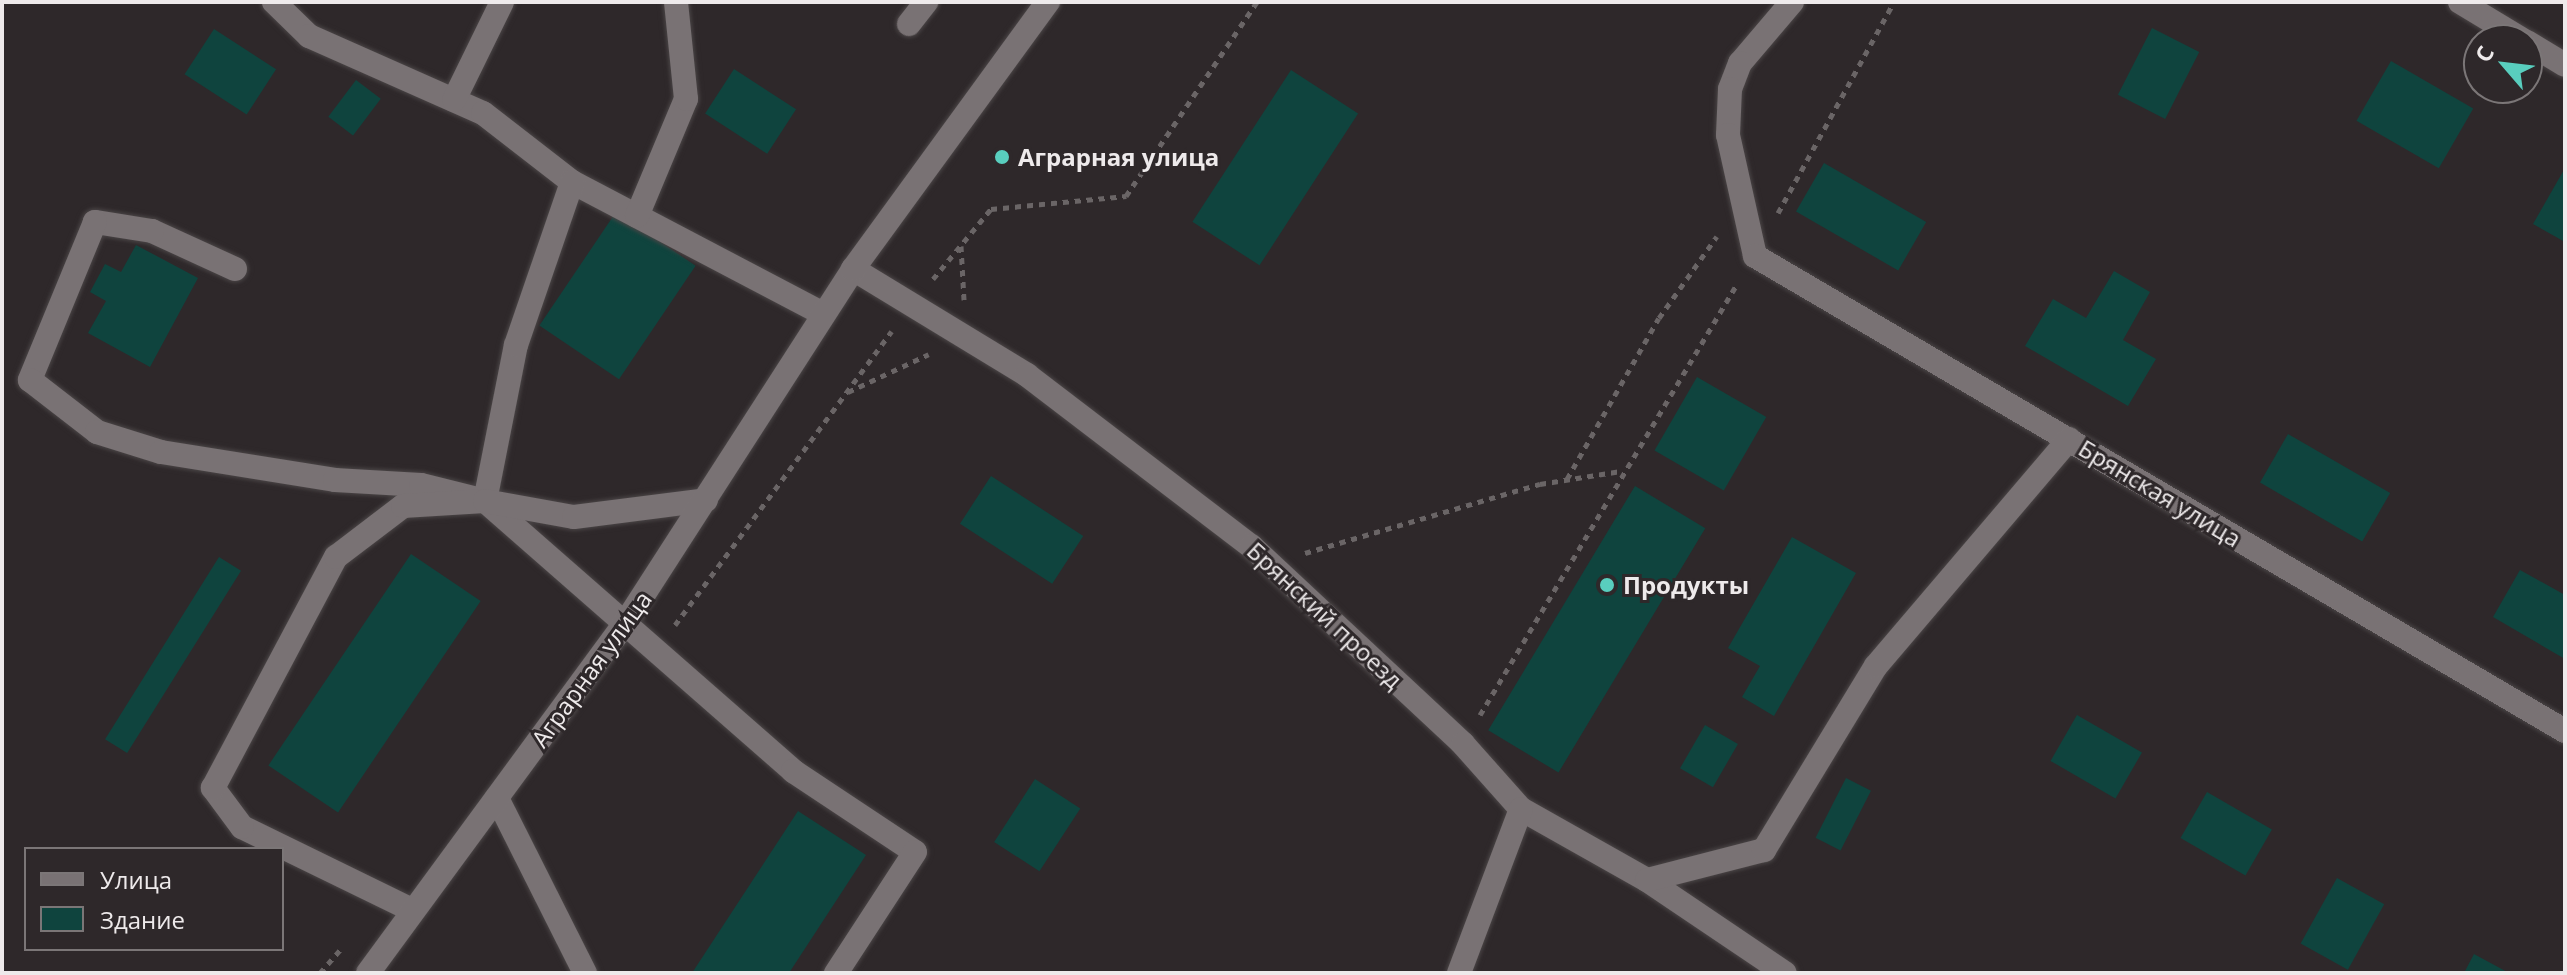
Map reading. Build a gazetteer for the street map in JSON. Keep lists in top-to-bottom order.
{
  "streets": {
    "street": ["Брянская улица", "Брянский проезд", "Аграрная улица"]
  },
  "crossings": [
    ["Брянский проезд", "Аграрная улица"]
  ],
  "places": ["Аграрная улица", "Продукты"],
  "legend": ["Улица", "Здание"],
  "north": "top left"
}
